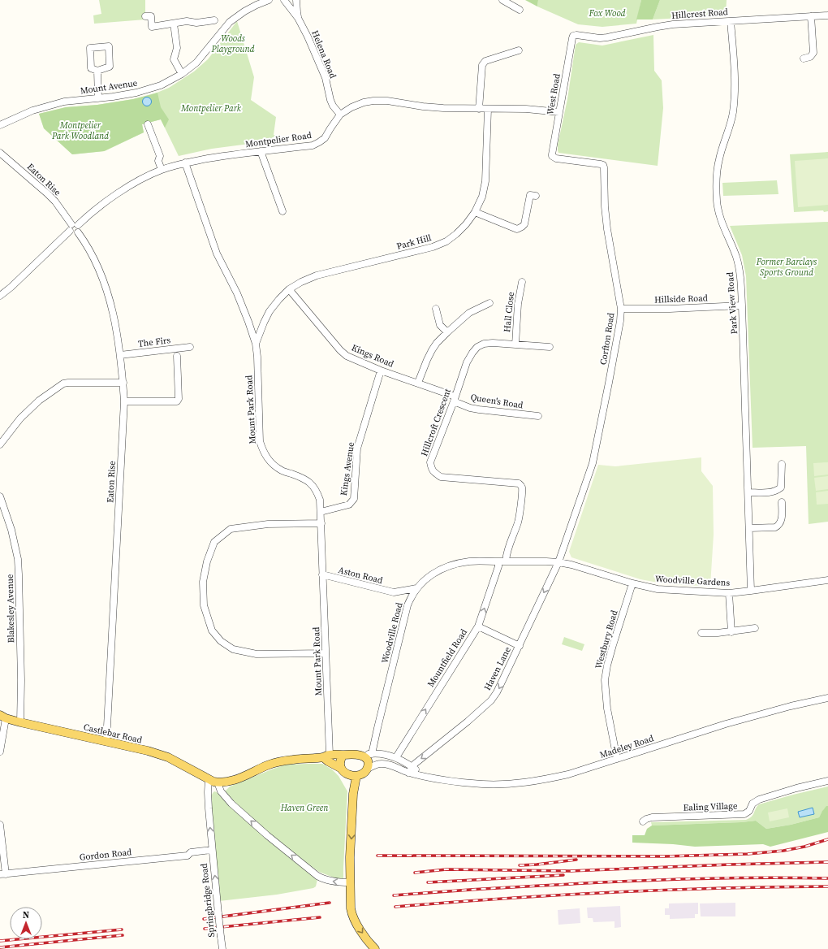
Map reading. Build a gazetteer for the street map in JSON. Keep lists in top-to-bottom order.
{
  "streets": {
    "main road": ["Castlebar Road"],
    "street": [
      "Hillcrest Road",
      "Helena Road",
      "Mount Avenue",
      "West Road",
      "Montpelier Road",
      "Eaton Rise",
      "Park Hill",
      "Hillside Road",
      "Park View Road",
      "Hall Close",
      "Corfton Road",
      "The Firs",
      "Kings Road",
      "Queen's Road",
      "Mount Park Road",
      "Hillcroft Crescent",
      "Kings Avenue",
      "Aston Road",
      "Woodville Gardens",
      "Blakesley Avenue",
      "Woodville Road",
      "Westbury Road",
      "Mountfield Road",
      "Haven Lane",
      "Madeley Road",
      "Ealing Village",
      "Gordon Road",
      "Springbridge Road"
    ]
  },
  "crossings": [
    ["Hillcrest Road", "West Road"],
    ["Hillcrest Road", "Park View Road"],
    ["Helena Road", "Montpelier Road"],
    ["West Road", "Montpelier Road"],
    ["West Road", "Corfton Road"],
    ["Montpelier Road", "Eaton Rise"],
    ["Montpelier Road", "Park Hill"],
    ["Montpelier Road", "Mount Park Road"],
    ["Eaton Rise", "The Firs"],
    ["Eaton Rise", "Castlebar Road"],
    ["Park Hill", "Kings Road"],
    ["Park Hill", "Mount Park Road"],
    ["Hillside Road", "Park View Road"],
    ["Hillside Road", "Corfton Road"],
    ["Park View Road", "Woodville Gardens"],
    ["Hall Close", "Hillcroft Crescent"],
    ["Corfton Road", "Woodville Gardens"],
    ["Corfton Road", "Woodville Road"],
    ["Corfton Road", "Haven Lane"],
    ["Kings Road", "Queen's Road"],
    ["Kings Road", "Hillcroft Crescent"],
    ["Kings Road", "Kings Avenue"],
    ["Queen's Road", "Hillcroft Crescent"],
    ["Mount Park Road", "Kings Avenue"],
    ["Mount Park Road", "Aston Road"],
    ["Hillcroft Crescent", "Woodville Road"],
    ["Aston Road", "Woodville Road"],
    ["Woodville Gardens", "Woodville Road"],
    ["Woodville Gardens", "Westbury Road"],
    ["Woodville Gardens", "Haven Lane"],
    ["Blakesley Avenue", "Castlebar Road"],
    ["Woodville Road", "Mountfield Road"],
    ["Woodville Road", "Haven Lane"],
    ["Woodville Road", "Madeley Road"],
    ["Westbury Road", "Madeley Road"],
    ["Mountfield Road", "Madeley Road"],
    ["Haven Lane", "Madeley Road"],
    ["Gordon Road", "Springbridge Road"]
  ],
  "one_way": ["Mountfield Road", "Haven Lane", "Springbridge Road"],
  "parks": [
    "Fox Wood",
    "Woods Playground",
    "Montpelier Park",
    "Montpelier Park Woodland",
    "Former Barclays Sports Ground",
    "Haven Green"
  ],
  "north": "top"
}
